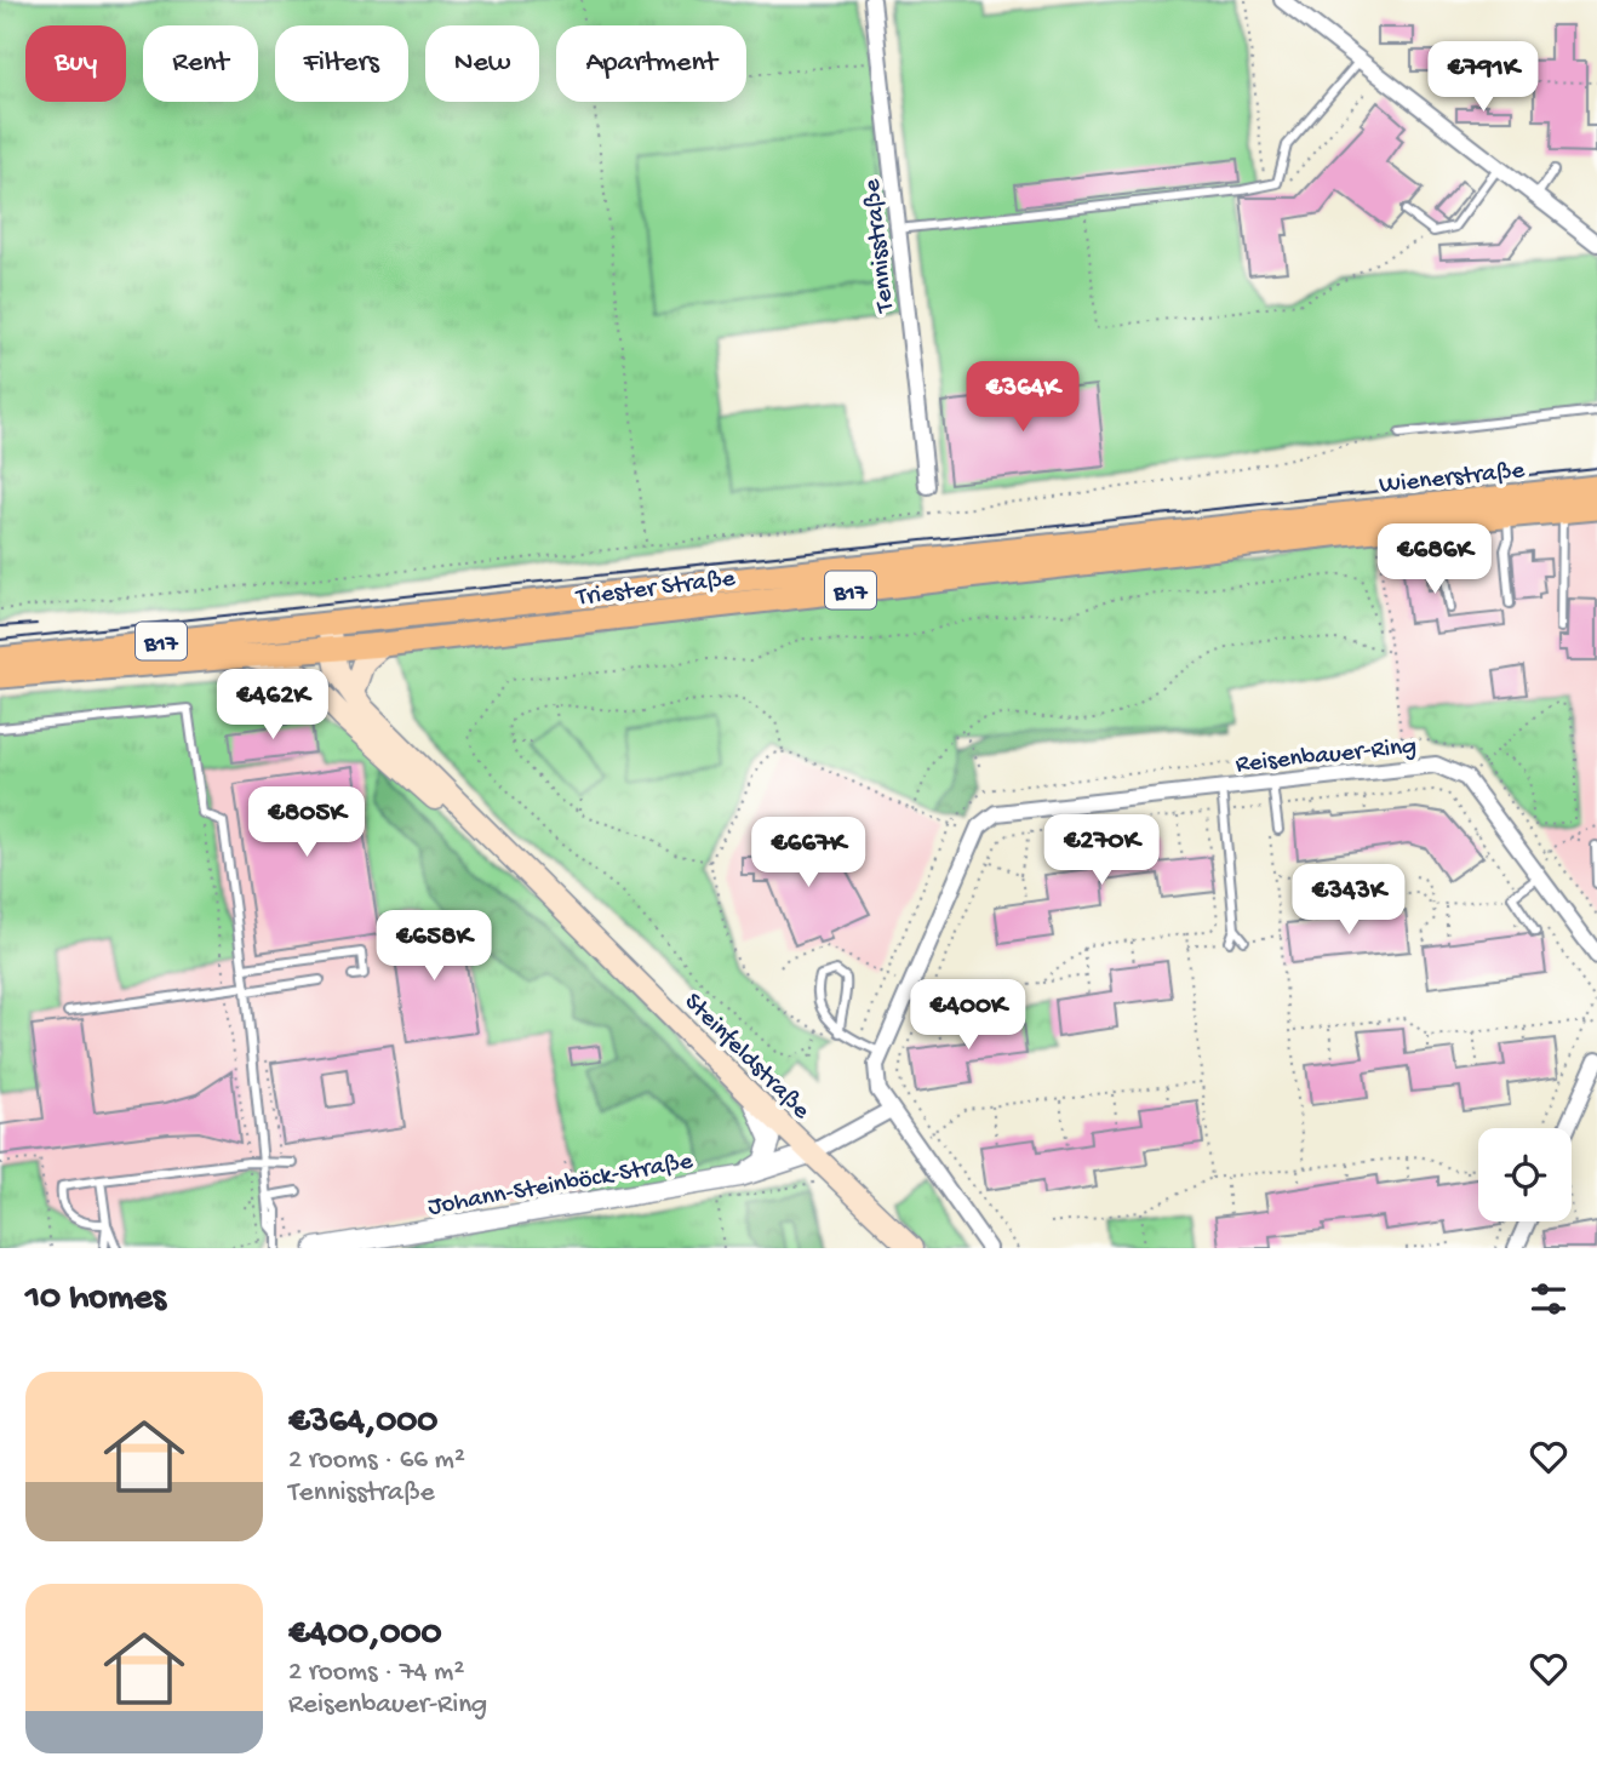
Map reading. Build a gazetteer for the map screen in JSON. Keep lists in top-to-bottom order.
{
  "streets": {
    "main road": [
      "Wienerstraße",
      "Triester Straße",
      "B17",
      "Steinfeldstraße"
    ],
    "street": ["Tennisstraße", "Reisenbauer-Ring", "Johann-Steinböck-Straße"]
  },
  "crossings": [
    ["Wienerstraße", "Triester Straße"],
    ["Triester Straße", "Steinfeldstraße"],
    ["Steinfeldstraße", "Johann-Steinböck-Straße"]
  ],
  "page": {
    "chip": [
      "Buy",
      "Rent",
      "Filters",
      "New",
      "Apartment"
    ],
    "price": [
      "€791K",
      "€364K",
      "€686K",
      "€462K",
      "€805K",
      "€270K",
      "€667K",
      "€343K",
      "€658K",
      "€400K"
    ],
    "heading": "10 homes",
    "list": [
      {
        "name": "€364,000",
        "note": "2 rooms · 66 m² · Tennisstraße"
      },
      {
        "name": "€400,000",
        "note": "2 rooms · 74 m² · Reisenbauer-Ring"
      }
    ]
  }
}
